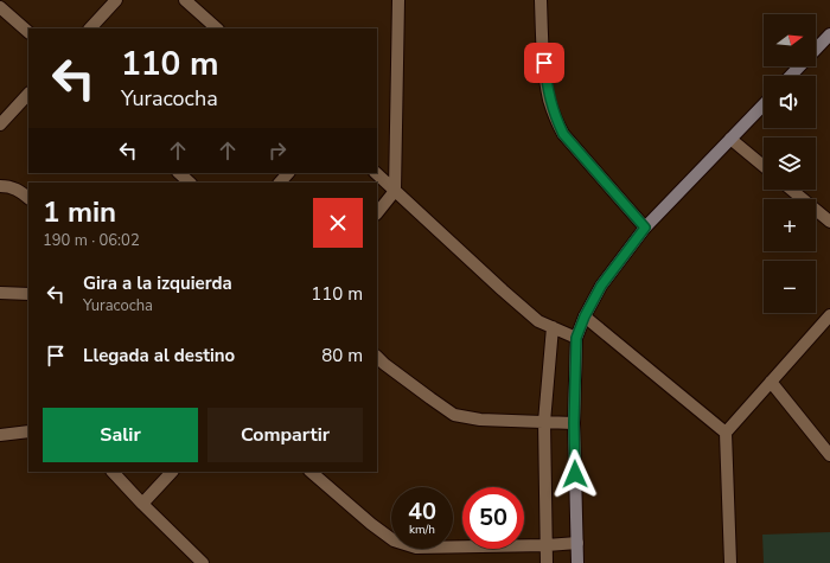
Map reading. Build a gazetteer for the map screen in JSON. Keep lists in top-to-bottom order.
{
  "north": "right",
  "page": {
    "map_buttons": ["+", "−"],
    "turn": ["110 m", "Yuracocha"],
    "heading": ["1 min", "190 m · 06:02"],
    "list": [
      {
        "name": "Gira a la izquierda",
        "note": "Yuracocha",
        "value": "110 m"
      },
      {
        "name": "Llegada al destino",
        "value": "80 m"
      }
    ],
    "buttons": ["Salir", "Compartir"],
    "speed": "40 km/h",
    "limit": "50"
  }
}
